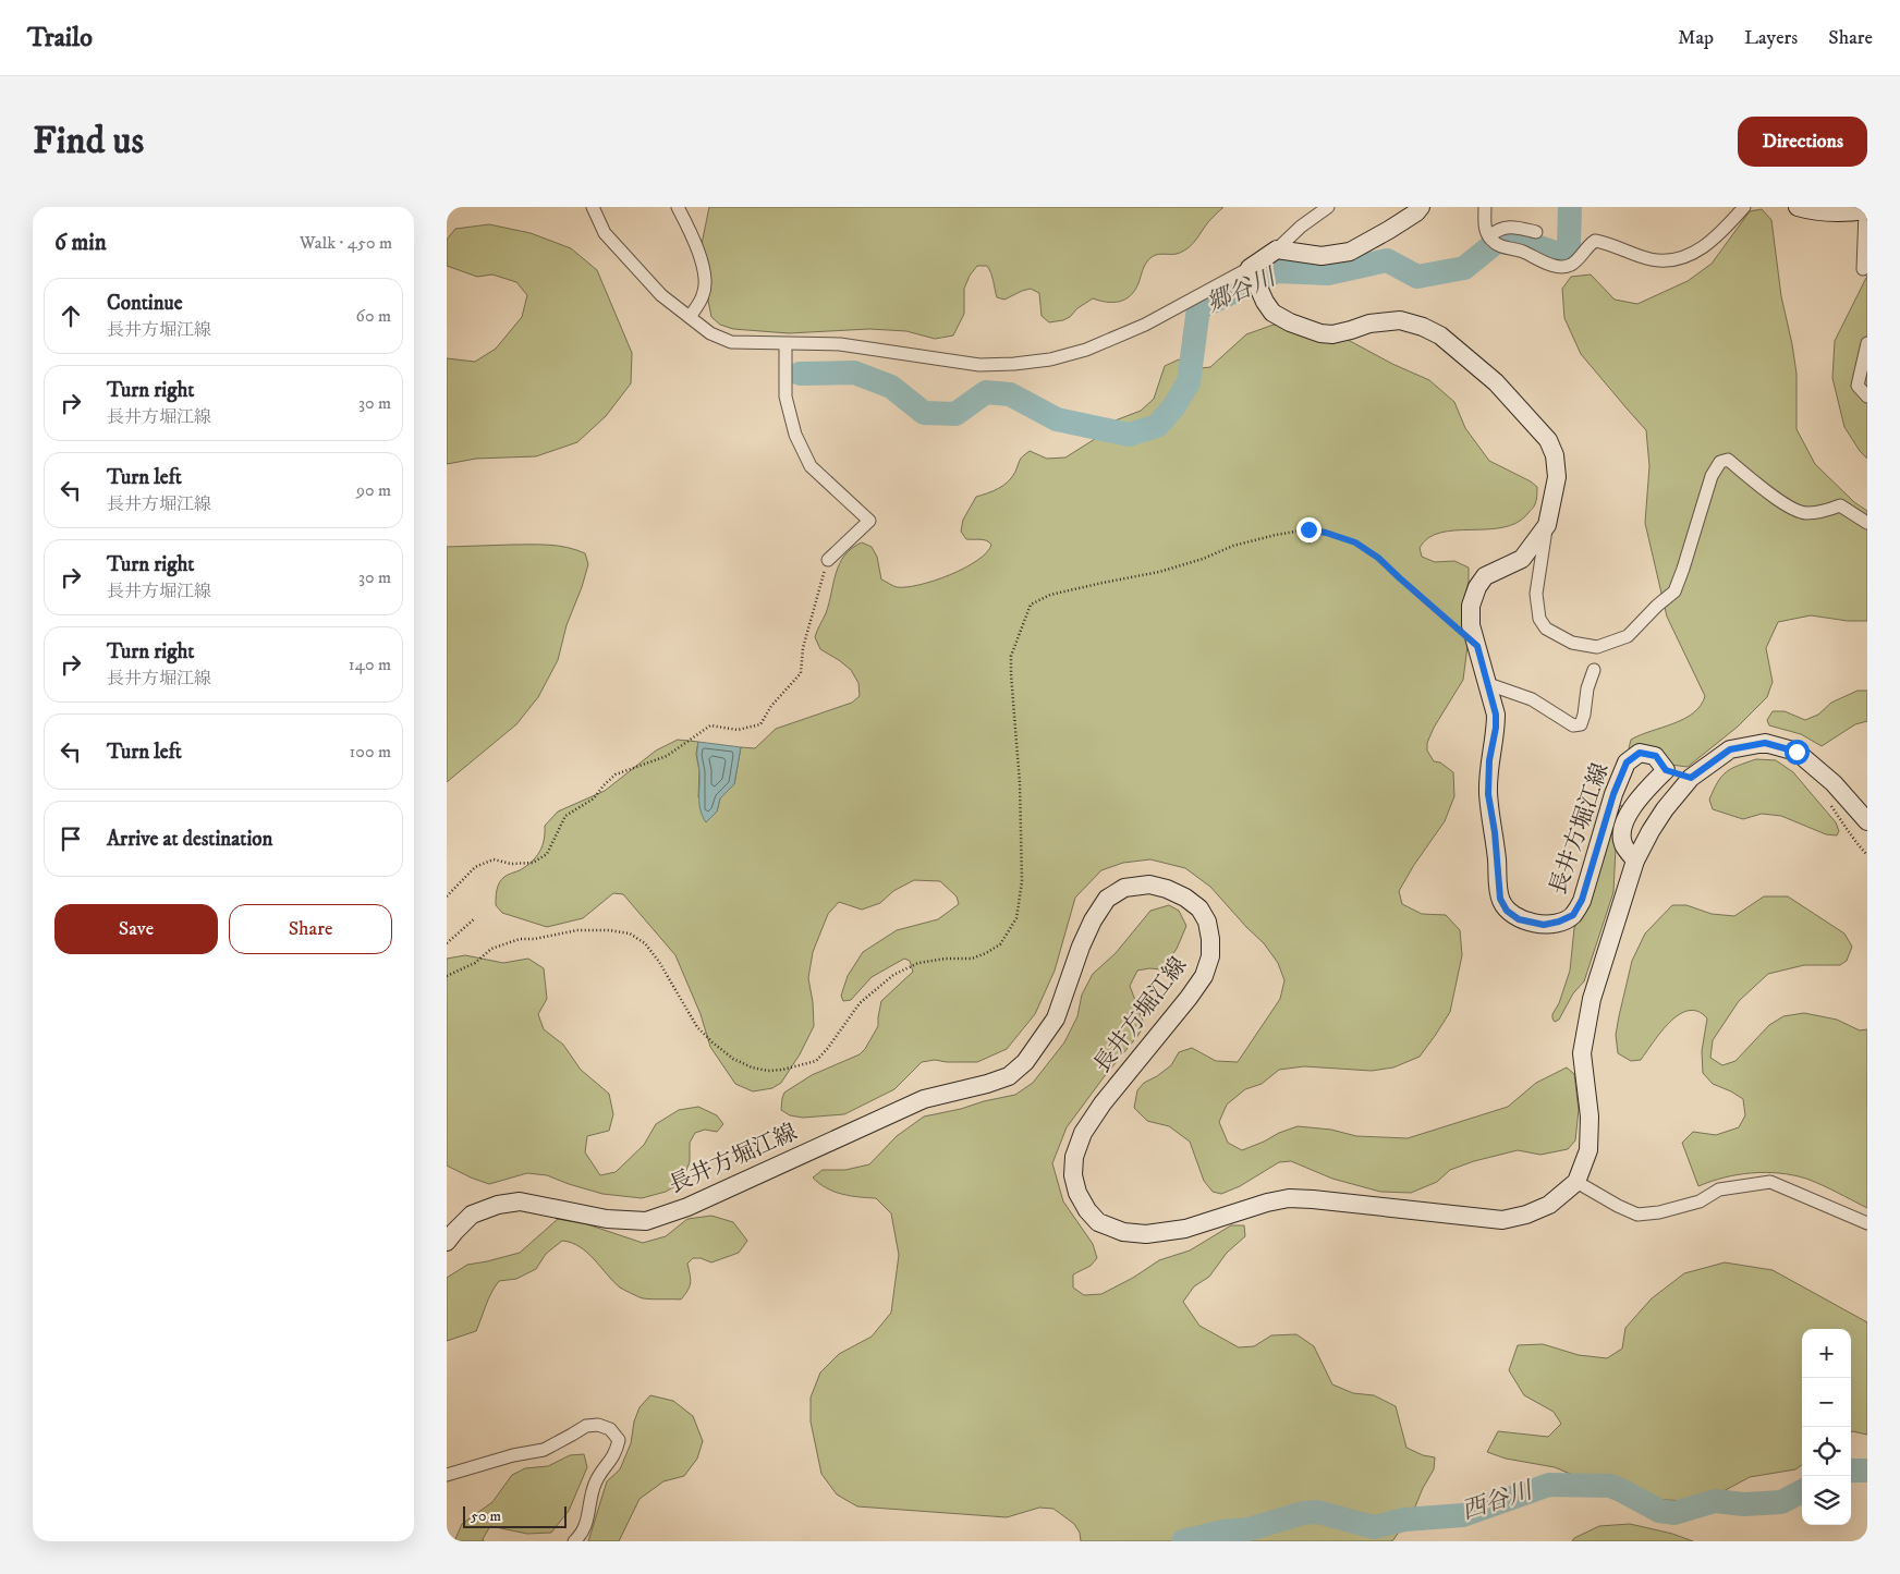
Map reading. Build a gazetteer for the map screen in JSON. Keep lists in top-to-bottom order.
{
  "streets": {
    "main road": ["長井方堀江線"]
  },
  "water": ["郷谷川", "西谷川"],
  "scale_bar": "50 m",
  "page": {
    "header": "Trailo",
    "nav": ["Map", "Layers", "Share"],
    "buttons": [
      "Directions",
      ["Save", "Share"]
    ],
    "title": "Find us",
    "heading": ["6 min", "Walk · 450 m"],
    "list": [
      ["Continue", "長井方堀江線", "60 m"],
      ["Turn right", "長井方堀江線", "30 m"],
      ["Turn left", "長井方堀江線", "90 m"],
      ["Turn right", "長井方堀江線", "30 m"],
      ["Turn right", "長井方堀江線", "140 m"],
      ["Turn left", "100 m"],
      "Arrive at destination"
    ],
    "map_buttons": ["+", "−"],
    "scale": "50 m"
  }
}
